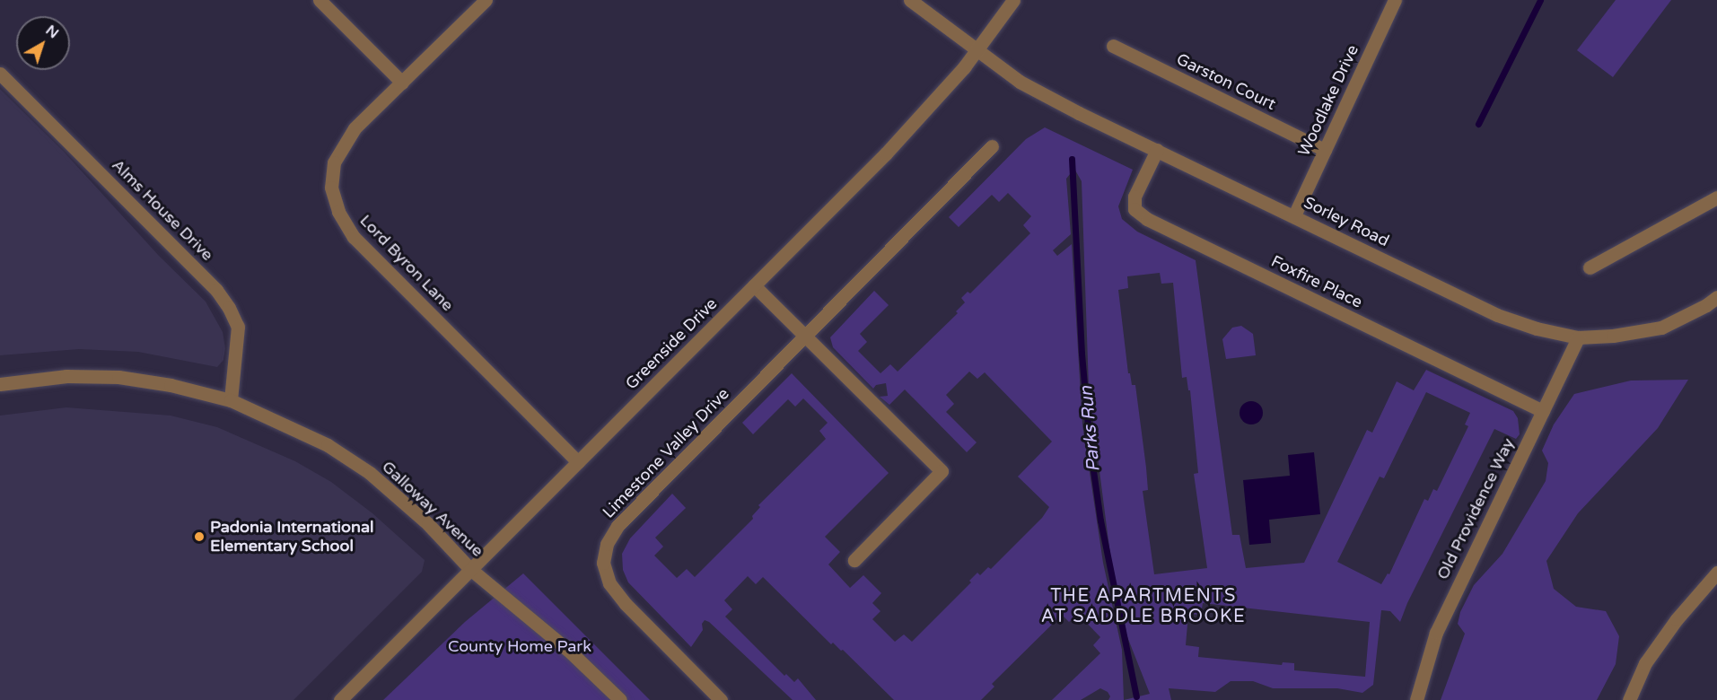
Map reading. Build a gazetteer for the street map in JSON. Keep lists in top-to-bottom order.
{
  "streets": {
    "street": [
      "Garston Court",
      "Woodlake Drive",
      "Alms House Drive",
      "Sorley Road",
      "Lord Byron Lane",
      "Foxfire Place",
      "Greenside Drive",
      "Limestone Valley Drive",
      "Galloway Avenue",
      "Old Providence Way"
    ]
  },
  "crossings": [
    ["Garston Court", "Woodlake Drive"],
    ["Woodlake Drive", "Sorley Road"],
    ["Alms House Drive", "Galloway Avenue"],
    ["Sorley Road", "Foxfire Place"],
    ["Sorley Road", "Greenside Drive"],
    ["Sorley Road", "Old Providence Way"],
    ["Lord Byron Lane", "Greenside Drive"],
    ["Foxfire Place", "Old Providence Way"],
    ["Greenside Drive", "Galloway Avenue"]
  ],
  "districts": ["THE APARTMENTS AT SADDLE BROOKE"],
  "water": ["Parks Run"],
  "parks": ["County Home Park"],
  "places": ["Padonia International Elementary School"],
  "north": "top right"
}
